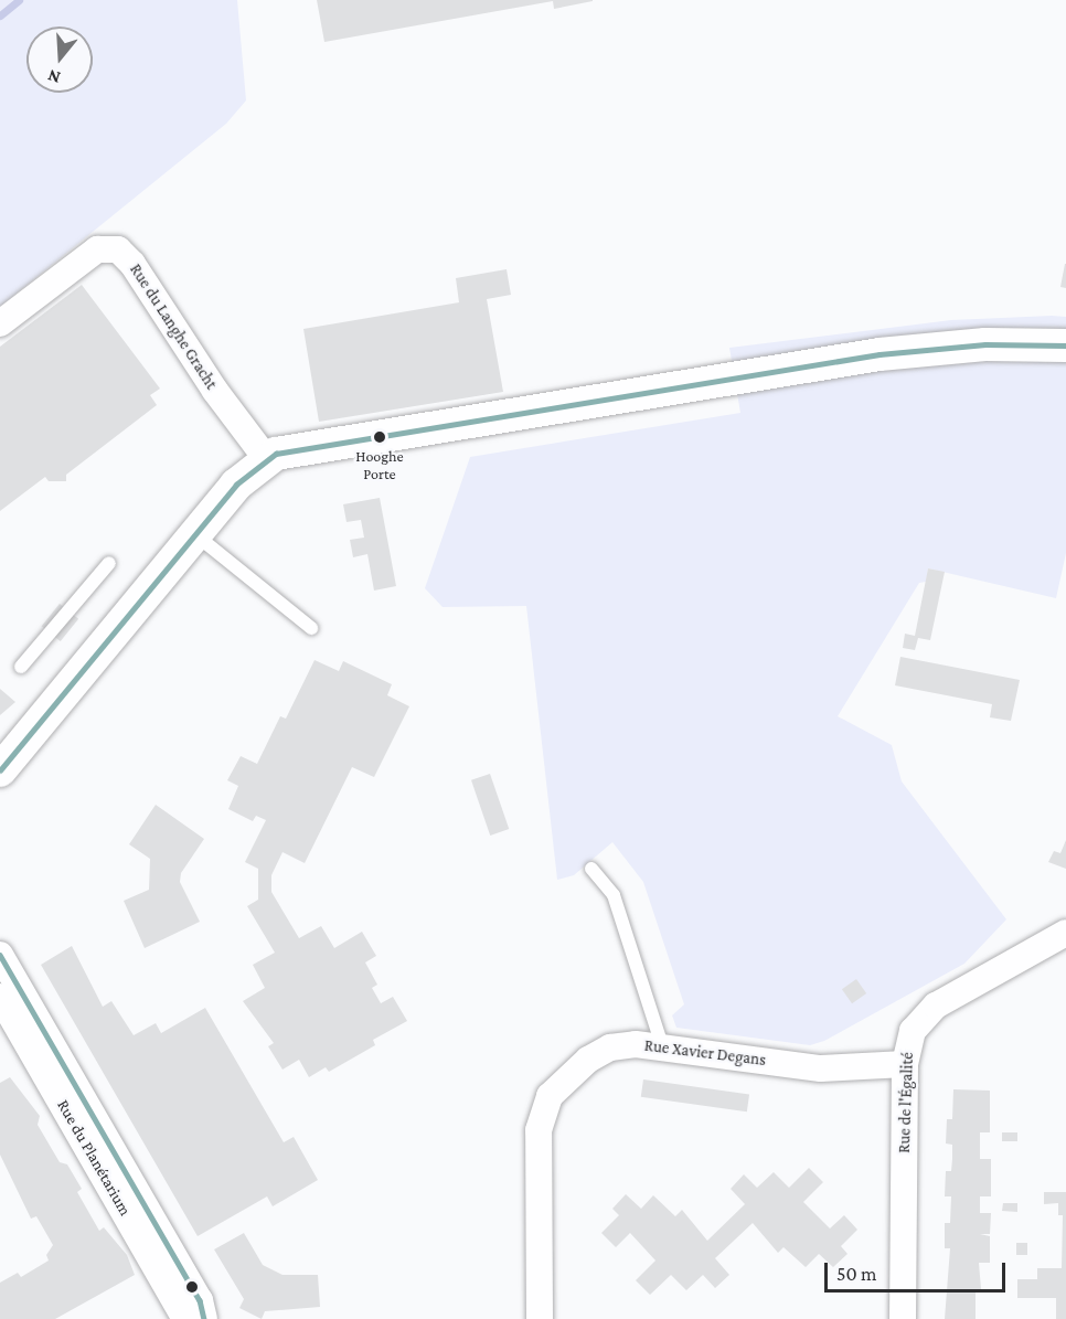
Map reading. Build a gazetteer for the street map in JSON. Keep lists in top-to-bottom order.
{
  "streets": {
    "street": [
      "Rue du Langhe Gracht",
      "Rue Xavier Degans",
      "Rue de l'Égalité",
      "Rue du Planétarium"
    ]
  },
  "crossings": [
    ["Rue Xavier Degans", "Rue de l'Égalité"]
  ],
  "places": ["Hooghe Porte"],
  "scale_bar": "50 m",
  "north": "bottom"
}
